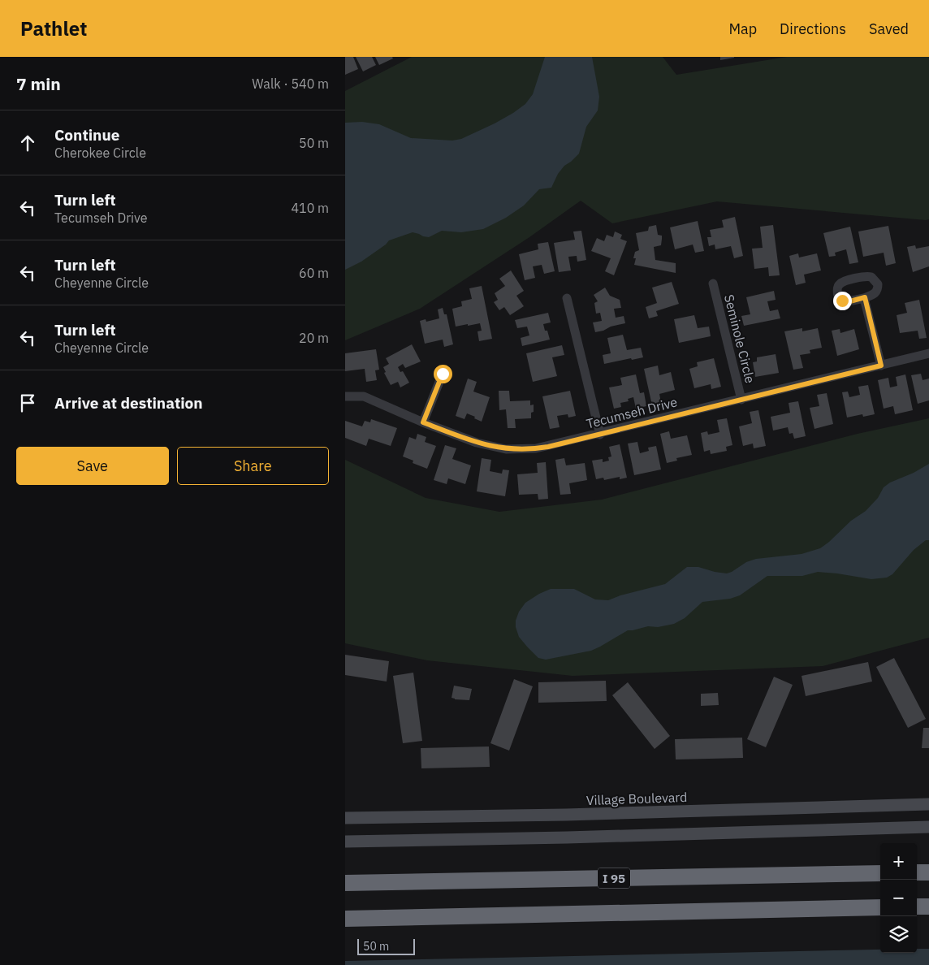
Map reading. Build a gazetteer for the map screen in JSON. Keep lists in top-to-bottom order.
{
  "streets": {
    "highway": ["I 95"],
    "street": ["Seminole Circle", "Tecumseh Drive", "Village Boulevard"]
  },
  "crossings": [
    ["Seminole Circle", "Tecumseh Drive"]
  ],
  "scale_bar": "50 m",
  "page": {
    "header": "Pathlet",
    "nav": ["Map", "Directions", "Saved"],
    "heading": ["7 min", "Walk · 540 m"],
    "list": [
      ["Continue", "Cherokee Circle", "50 m"],
      ["Turn left", "Tecumseh Drive", "410 m"],
      ["Turn left", "Cheyenne Circle", "60 m"],
      ["Turn left", "Cheyenne Circle", "20 m"],
      "Arrive at destination"
    ],
    "buttons": ["Save", "Share"],
    "map_buttons": ["+", "−"],
    "scale": "50 m"
  }
}
